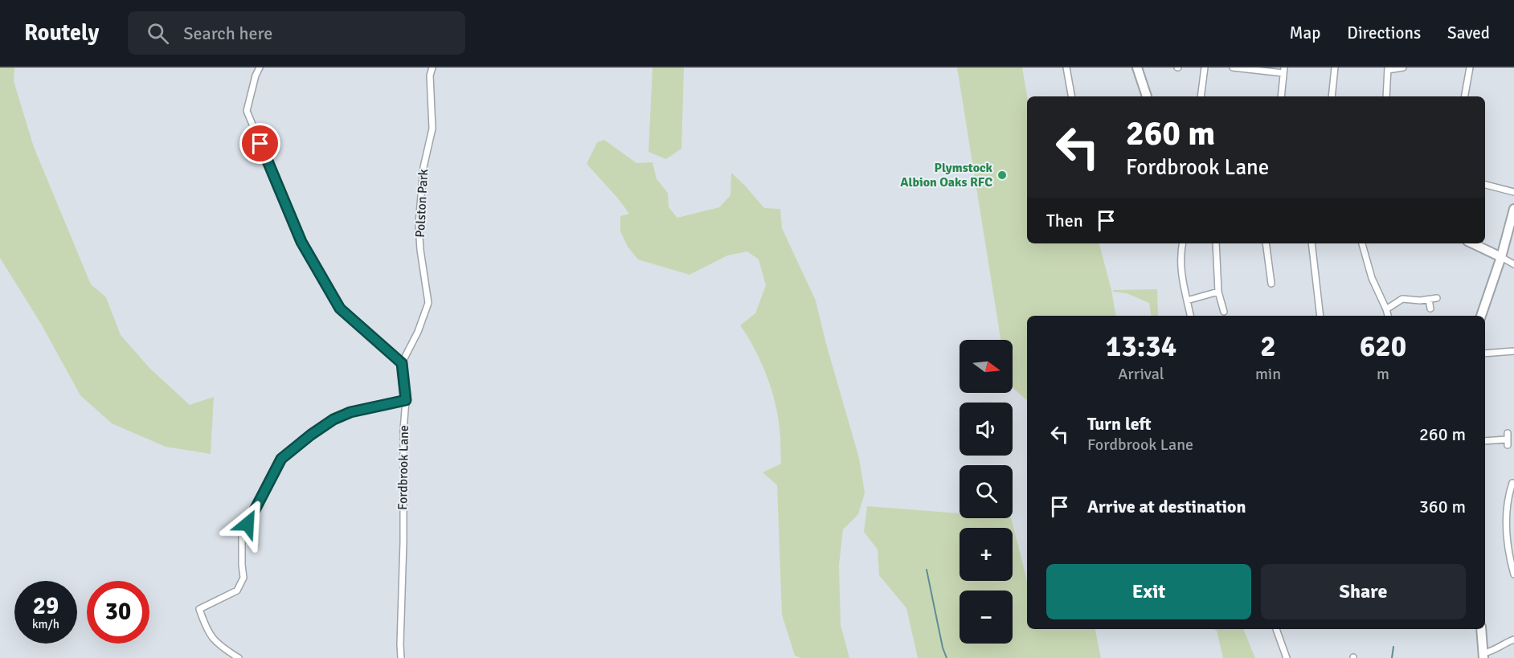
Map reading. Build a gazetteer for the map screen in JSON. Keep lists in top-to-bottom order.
{
  "streets": {
    "street": ["Polston Park", "Fordbrook Lane"]
  },
  "crossings": [
    ["Polston Park", "Fordbrook Lane"]
  ],
  "places": ["Plymstock Albion Oaks RFC"],
  "north": "right",
  "page": {
    "header": "Routely",
    "search": "Search here",
    "nav": ["Map", "Directions", "Saved"],
    "turn": ["260 m", "Fordbrook Lane"],
    "then": "Then",
    "eta": [
      "13:34",
      "Arrival",
      "2",
      "min",
      "620",
      "m"
    ],
    "map_buttons": ["+", "−"],
    "list": [
      {
        "name": "Turn left",
        "note": "Fordbrook Lane",
        "value": "260 m"
      },
      {
        "name": "Arrive at destination",
        "value": "360 m"
      }
    ],
    "buttons": ["Exit", "Share"],
    "speed": "29 km/h",
    "limit": "30"
  }
}
